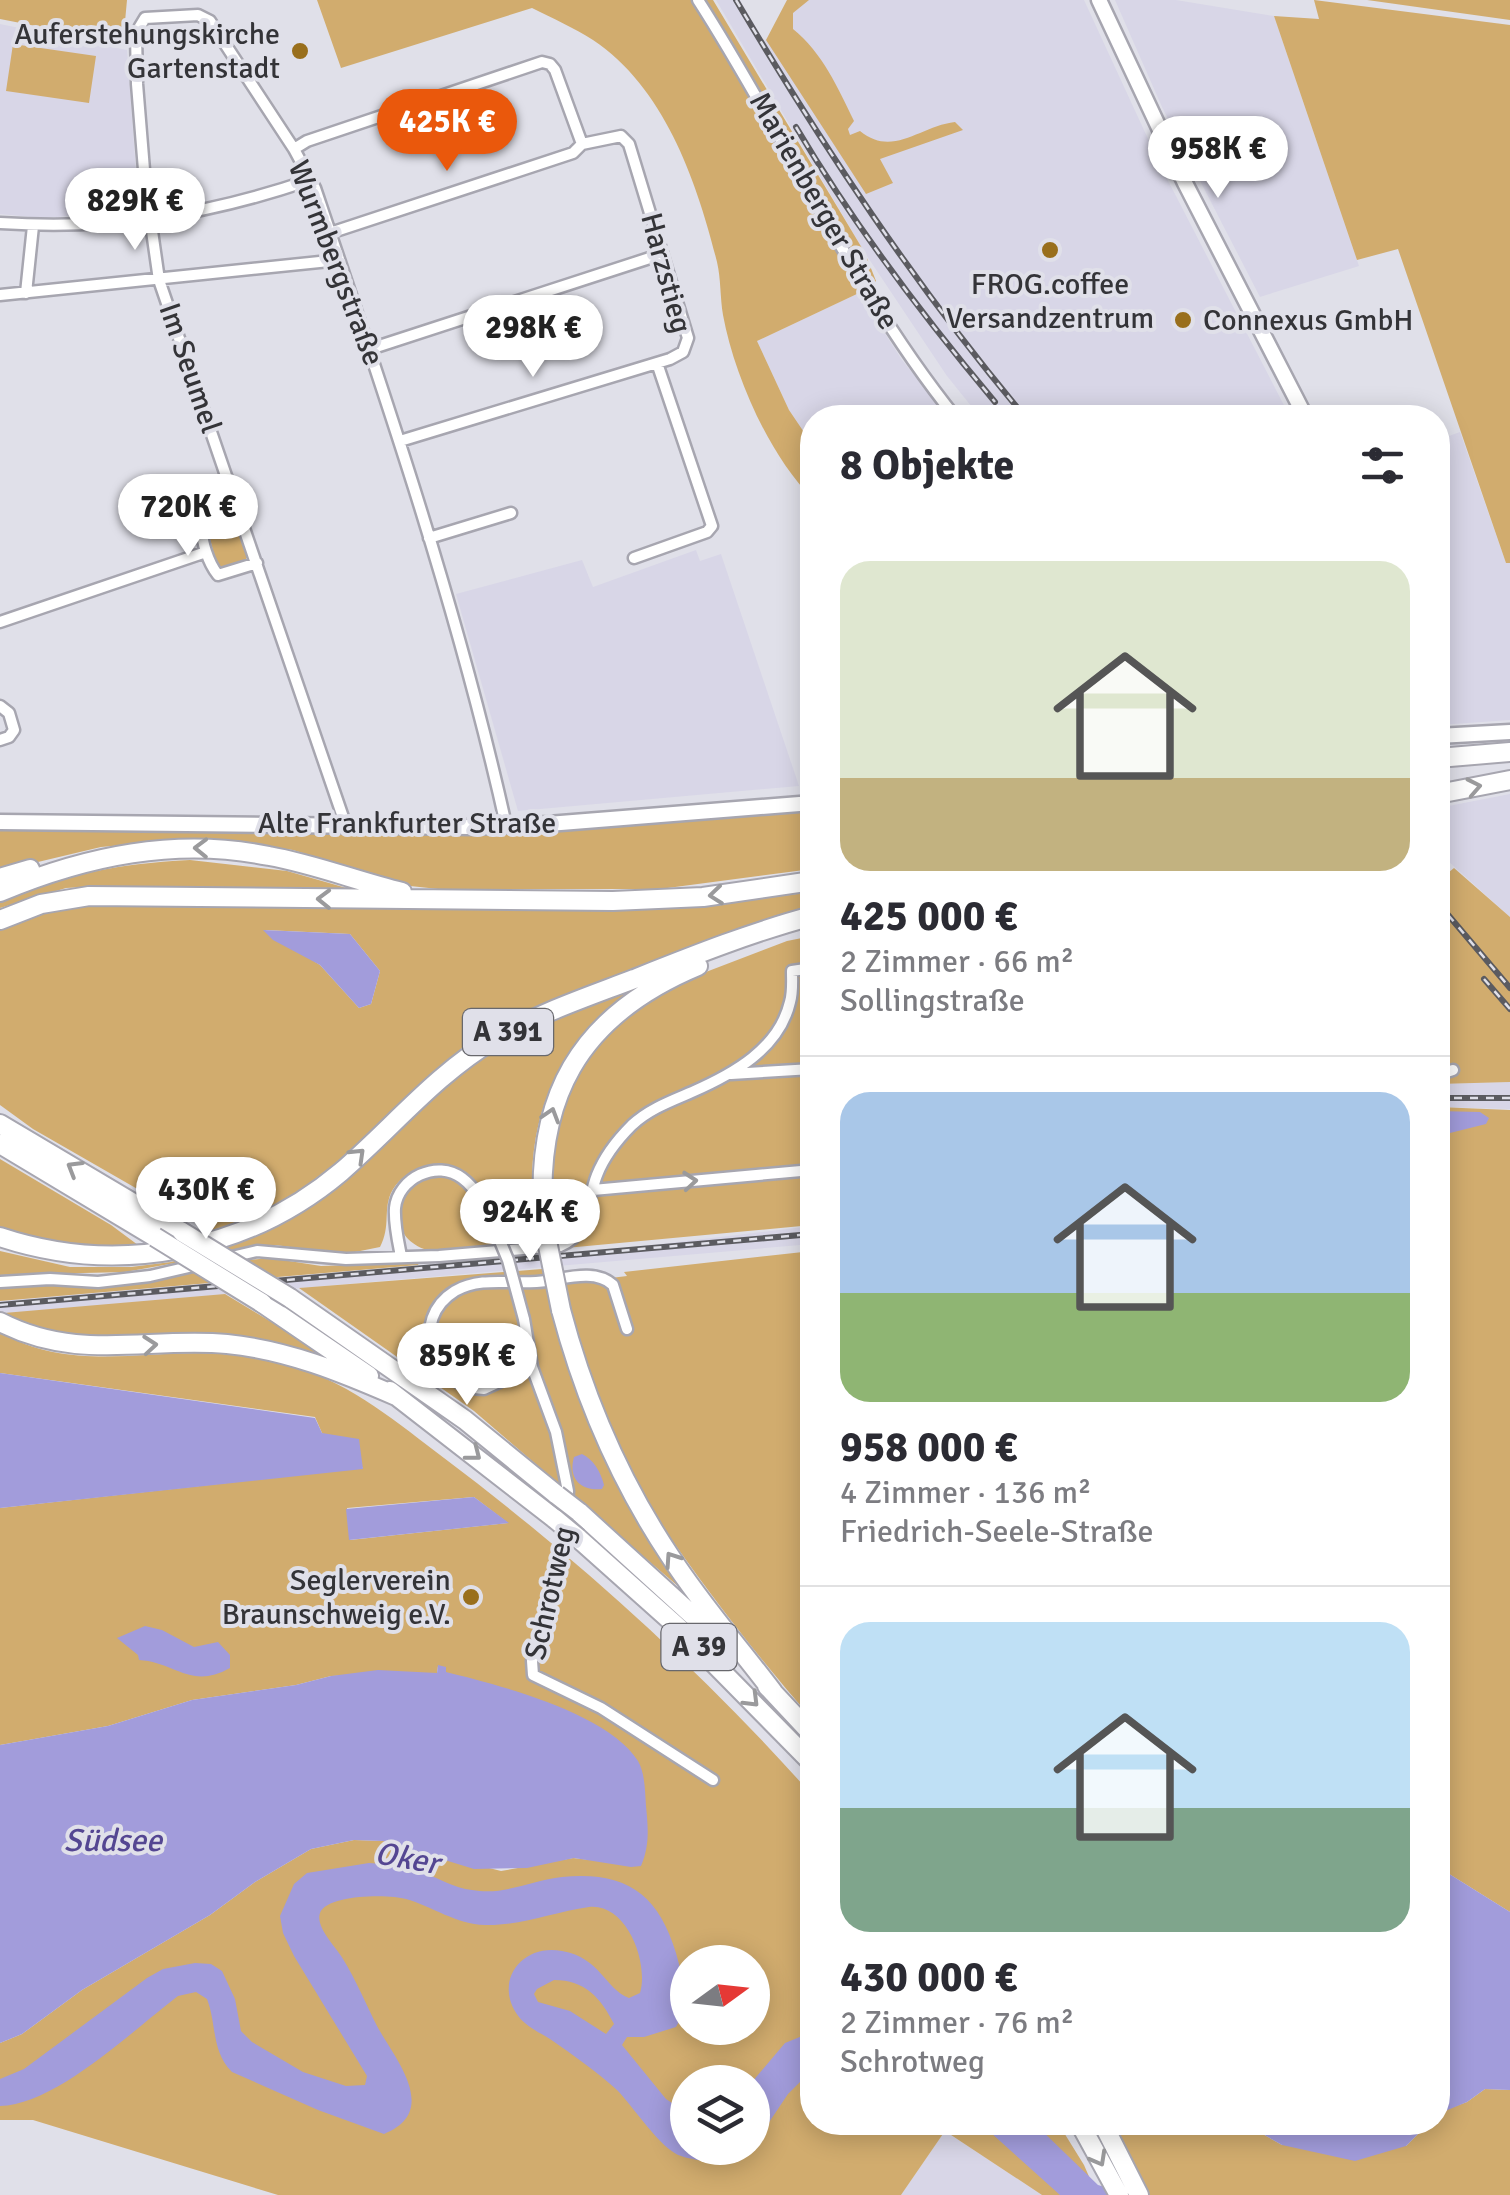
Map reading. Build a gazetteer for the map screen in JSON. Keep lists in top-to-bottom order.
{
  "streets": {
    "highway": ["A 391", "A 39"],
    "street": [
      "Marienberger Straße",
      "Wurmbergstraße",
      "Harzstieg",
      "Im Seumel",
      "Alte Frankfurter Straße",
      "Schrotweg"
    ]
  },
  "crossings": [
    ["Wurmbergstraße", "Harzstieg"],
    ["Wurmbergstraße", "Im Seumel"],
    ["Wurmbergstraße", "Alte Frankfurter Straße"],
    ["Im Seumel", "Alte Frankfurter Straße"]
  ],
  "water": ["Südsee", "Oker"],
  "places": [
    "Auferstehungskirche Gartenstadt",
    "FROG.coffee Versandzentrum",
    "Connexus GmbH",
    "Seglerverein Braunschweig e.V."
  ],
  "north": "right",
  "page": {
    "price": [
      "425K €",
      "958K €",
      "829K €",
      "298K €",
      "720K €",
      "430K €",
      "924K €",
      "859K €"
    ],
    "heading": "8 Objekte",
    "list": [
      {
        "name": "425 000 €",
        "note": "2 Zimmer · 66 m² · Sollingstraße"
      },
      {
        "name": "958 000 €",
        "note": "4 Zimmer · 136 m² · Friedrich-Seele-Straße"
      },
      {
        "name": "430 000 €",
        "note": "2 Zimmer · 76 m² · Schrotweg"
      }
    ]
  }
}
